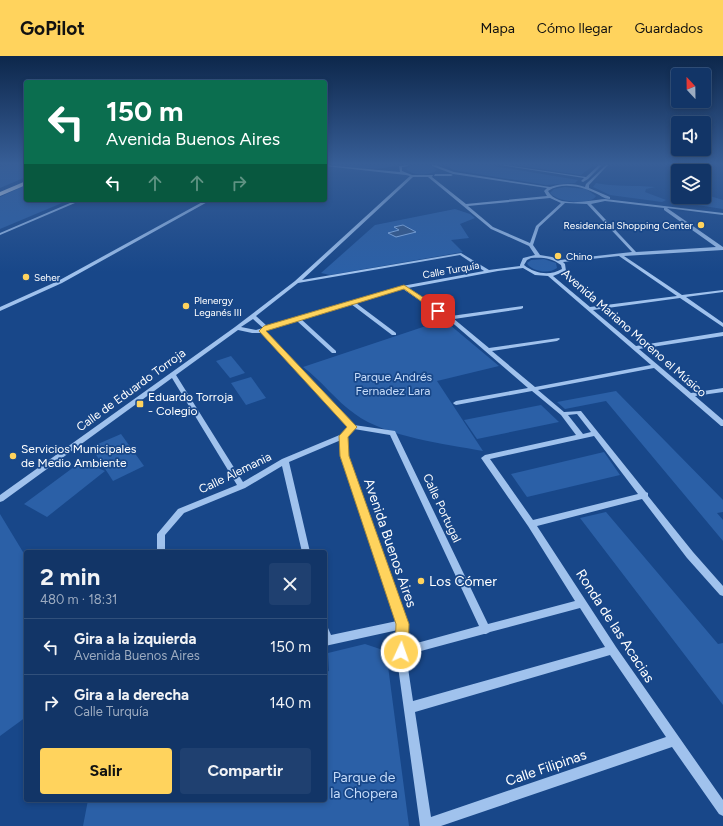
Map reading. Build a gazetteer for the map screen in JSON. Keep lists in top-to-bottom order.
{
  "streets": {
    "street": [
      "Calle Turquía",
      "Avenida Mariano Moreno el Músico",
      "Calle de Eduardo Torroja",
      "Calle Alemania",
      "Calle Portugal",
      "Avenida Buenos Aires",
      "Ronda de las Acacias",
      "Calle Filipinas"
    ]
  },
  "crossings": [
    ["Calle Turquía", "Calle de Eduardo Torroja"],
    ["Calle Alemania", "Avenida Buenos Aires"],
    ["Avenida Buenos Aires", "Calle Filipinas"],
    ["Ronda de las Acacias", "Calle Filipinas"]
  ],
  "parks": ["Parque Andrés Fernadez Lara", "Parque de la Chopera"],
  "places": {
    "other": [
      "Residencial Shopping Center",
      "Chino",
      "Seher",
      "Plenergy Leganés III",
      "Servicios Municipales de Medio Ambiente",
      "Los Cómer"
    ],
    "transit": ["Eduardo Torroja - Colegio"]
  },
  "north": "top",
  "page": {
    "header": "GoPilot",
    "nav": ["Mapa", "Cómo llegar", "Guardados"],
    "turn": ["150 m", "Avenida Buenos Aires"],
    "heading": ["2 min", "480 m · 18:31"],
    "list": [
      {
        "name": "Gira a la izquierda",
        "note": "Avenida Buenos Aires",
        "value": "150 m"
      },
      {
        "name": "Gira a la derecha",
        "note": "Calle Turquía",
        "value": "140 m"
      }
    ],
    "buttons": ["Salir", "Compartir"]
  }
}
